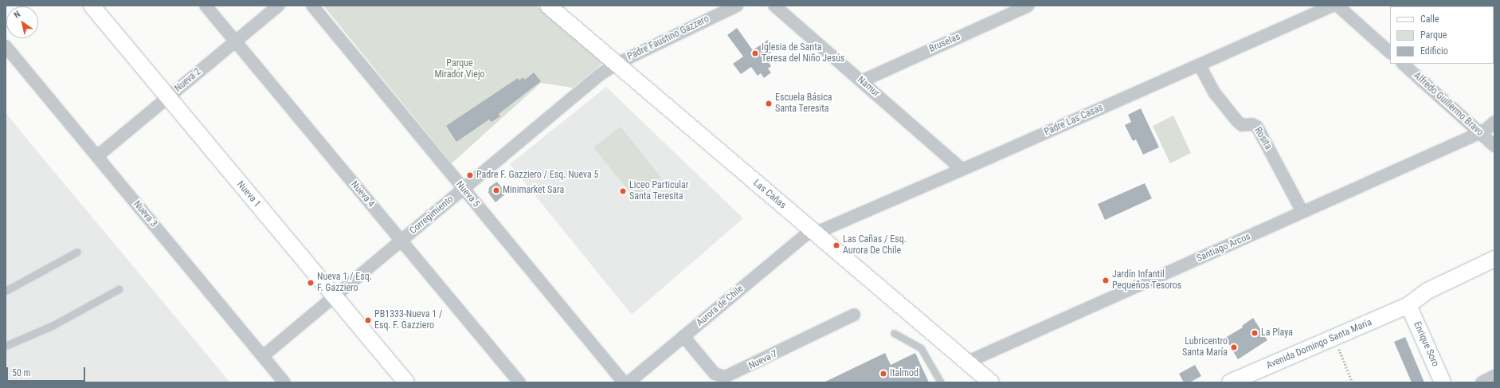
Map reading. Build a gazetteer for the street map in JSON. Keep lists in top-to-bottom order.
{
  "streets": {
    "street": [
      "Padre Faustino Gazzero",
      "Bruselas",
      "Nueva 2",
      "Namur",
      "Alfredo Guillermo Bravo",
      "Padre Las Casas",
      "Rosita",
      "Nueva 1",
      "Nueva 4",
      "Nueva 5",
      "Las Cañas",
      "Nueva 3",
      "Corregimiento",
      "Santiago Arcos",
      "Aurora de Chile",
      "Avenida Domingo Santa María",
      "Enrique Soro",
      "Nueva 7"
    ]
  },
  "crossings": [
    ["Padre Faustino Gazzero", "Las Cañas"],
    ["Padre Faustino Gazzero", "Corregimiento"],
    ["Bruselas", "Namur"],
    ["Nueva 2", "Nueva 1"],
    ["Nueva 2", "Nueva 4"],
    ["Nueva 2", "Nueva 3"],
    ["Namur", "Padre Las Casas"],
    ["Alfredo Guillermo Bravo", "Santiago Arcos"],
    ["Padre Las Casas", "Rosita"],
    ["Padre Las Casas", "Las Cañas"],
    ["Padre Las Casas", "Aurora de Chile"],
    ["Rosita", "Santiago Arcos"],
    ["Nueva 1", "Corregimiento"],
    ["Nueva 4", "Corregimiento"],
    ["Nueva 5", "Corregimiento"],
    ["Las Cañas", "Corregimiento"],
    ["Las Cañas", "Santiago Arcos"],
    ["Las Cañas", "Aurora de Chile"],
    ["Nueva 3", "Corregimiento"],
    ["Aurora de Chile", "Nueva 7"],
    ["Avenida Domingo Santa María", "Enrique Soro"]
  ],
  "parks": ["Parque Mirador Viejo"],
  "places": [
    "Iglesia de Santa Teresa del Niño Jesús",
    "Escuela Básica Santa Teresita",
    "Padre F. Gazziero / Esq. Nueva 5",
    "Minimarket Sara",
    "Liceo Particular Santa Teresita",
    "Las Cañas / Esq. Aurora De Chile",
    "Jardín Infantil Pequeños Tesoros",
    "Nueva 1 / Esq. F. Gazziero",
    "PB1333-Nueva 1 / Esq. F. Gazziero",
    "La Playa",
    "Lubricentro Santa María",
    "Italmod"
  ],
  "legend": ["Calle", "Parque", "Edificio"],
  "scale_bar": "50 m",
  "north": "top left"
}
